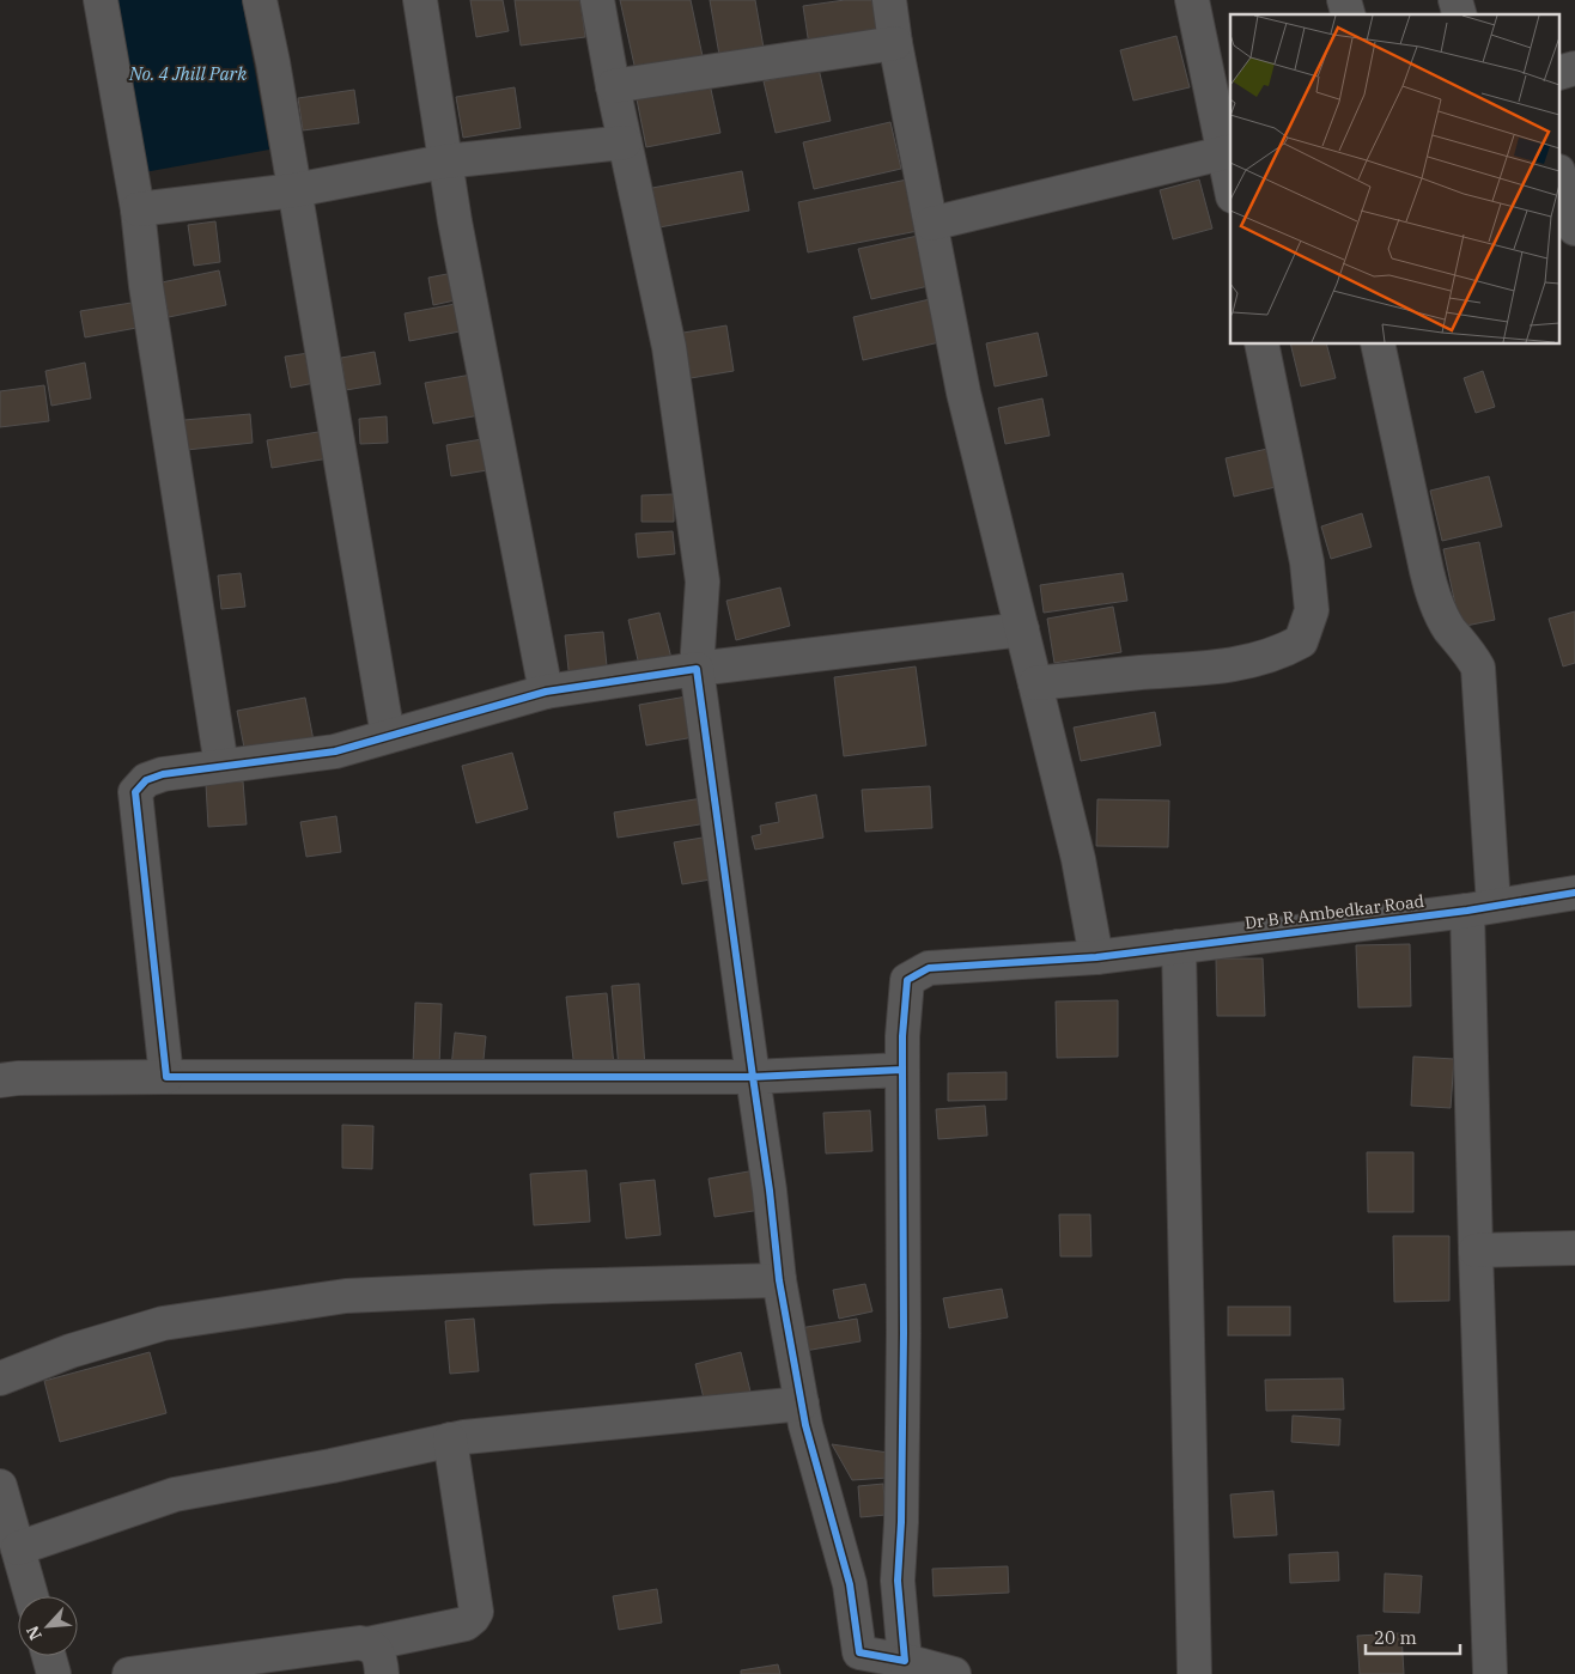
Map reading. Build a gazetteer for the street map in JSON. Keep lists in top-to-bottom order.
{
  "streets": {
    "street": ["Dr B R Ambedkar Road"]
  },
  "water": ["No. 4 Jhill Park"],
  "scale_bar": "20 m",
  "north": "bottom left"
}
